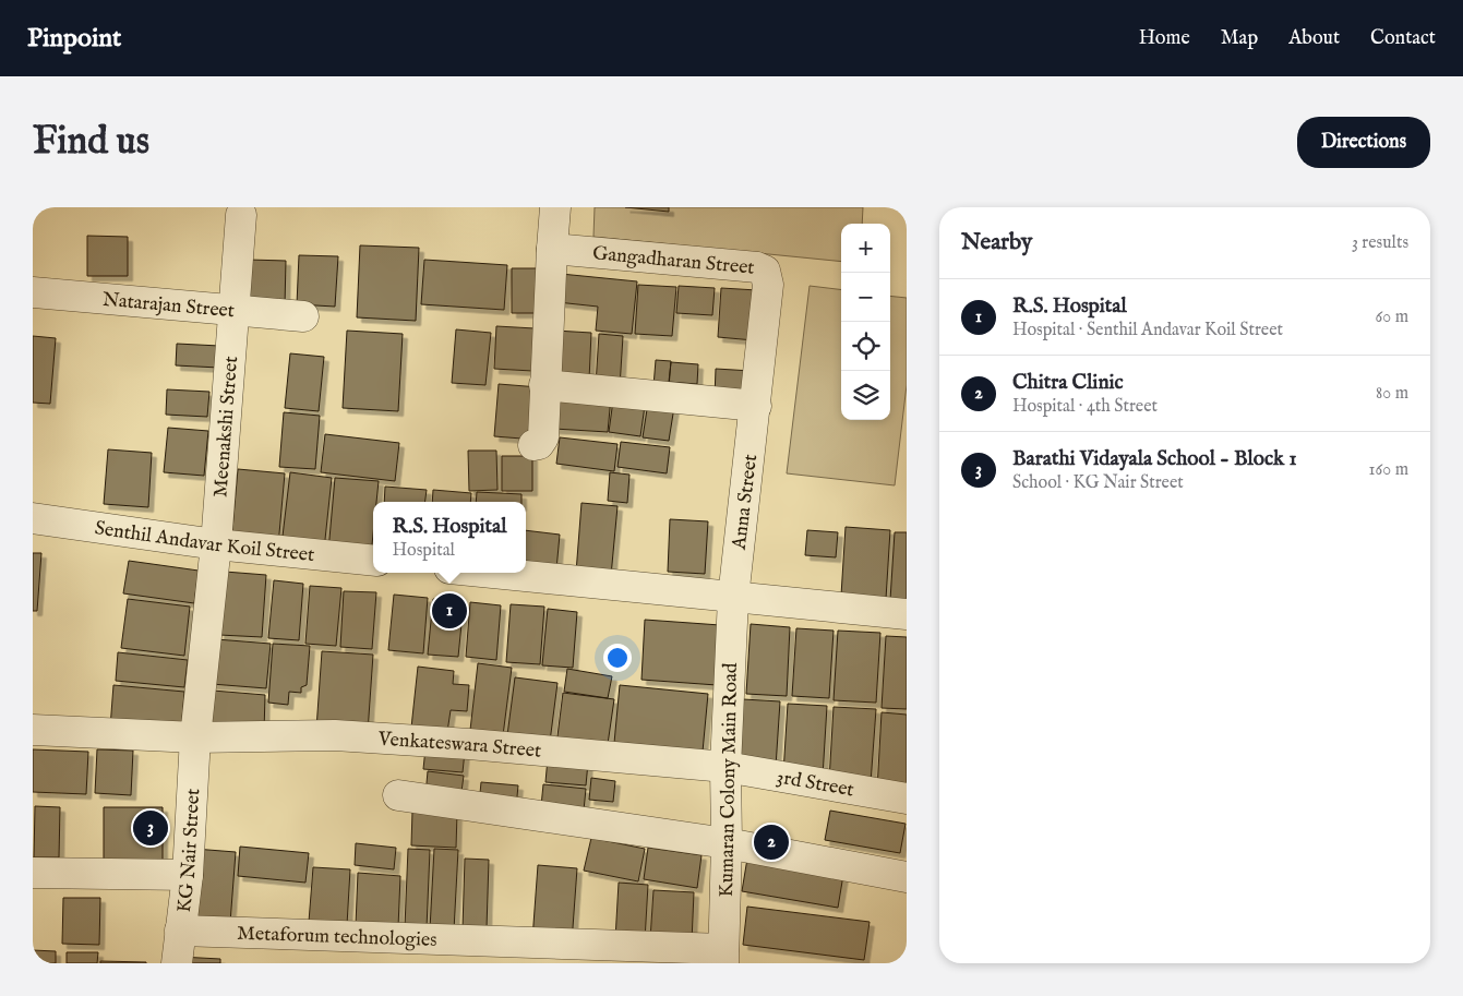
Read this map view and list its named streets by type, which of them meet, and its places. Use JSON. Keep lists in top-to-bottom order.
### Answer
{
  "streets": {
    "street": [
      "Gangadharan Street",
      "Natarajan Street",
      "Meenakshi Street",
      "Anna Street",
      "Senthil Andavar Koil Street",
      "Venkateswara Street",
      "Kumaran Colony Main Road",
      "3rd Street",
      "KG Nair Street",
      "Metaforum technologies"
    ]
  },
  "crossings": [
    ["Gangadharan Street", "Anna Street"],
    ["Natarajan Street", "Meenakshi Street"],
    ["Meenakshi Street", "Senthil Andavar Koil Street"],
    ["Meenakshi Street", "Venkateswara Street"],
    ["Meenakshi Street", "KG Nair Street"],
    ["Anna Street", "Kumaran Colony Main Road"],
    ["Venkateswara Street", "Kumaran Colony Main Road"],
    ["Venkateswara Street", "3rd Street"],
    ["Venkateswara Street", "KG Nair Street"],
    ["Kumaran Colony Main Road", "3rd Street"],
    ["Kumaran Colony Main Road", "Metaforum technologies"],
    ["KG Nair Street", "Metaforum technologies"]
  ],
  "page": {
    "header": "Pinpoint",
    "nav": [
      "Home",
      "Map",
      "About",
      "Contact"
    ],
    "buttons": "Directions",
    "title": "Find us",
    "heading": ["Nearby", "3 results"],
    "map_buttons": ["+", "−"],
    "list": [
      {
        "mark": "1",
        "name": "R.S. Hospital",
        "note": "Hospital · Senthil Andavar Koil Street",
        "value": "60 m"
      },
      {
        "mark": "2",
        "name": "Chitra Clinic",
        "note": "Hospital · 4th Street",
        "value": "80 m"
      },
      {
        "mark": "3",
        "name": "Barathi Vidayala School - Block 1",
        "note": "School · KG Nair Street",
        "value": "160 m"
      }
    ],
    "popup": ["R.S. Hospital", "Hospital"],
    "pins": ["1", "3", "2"]
  }
}
